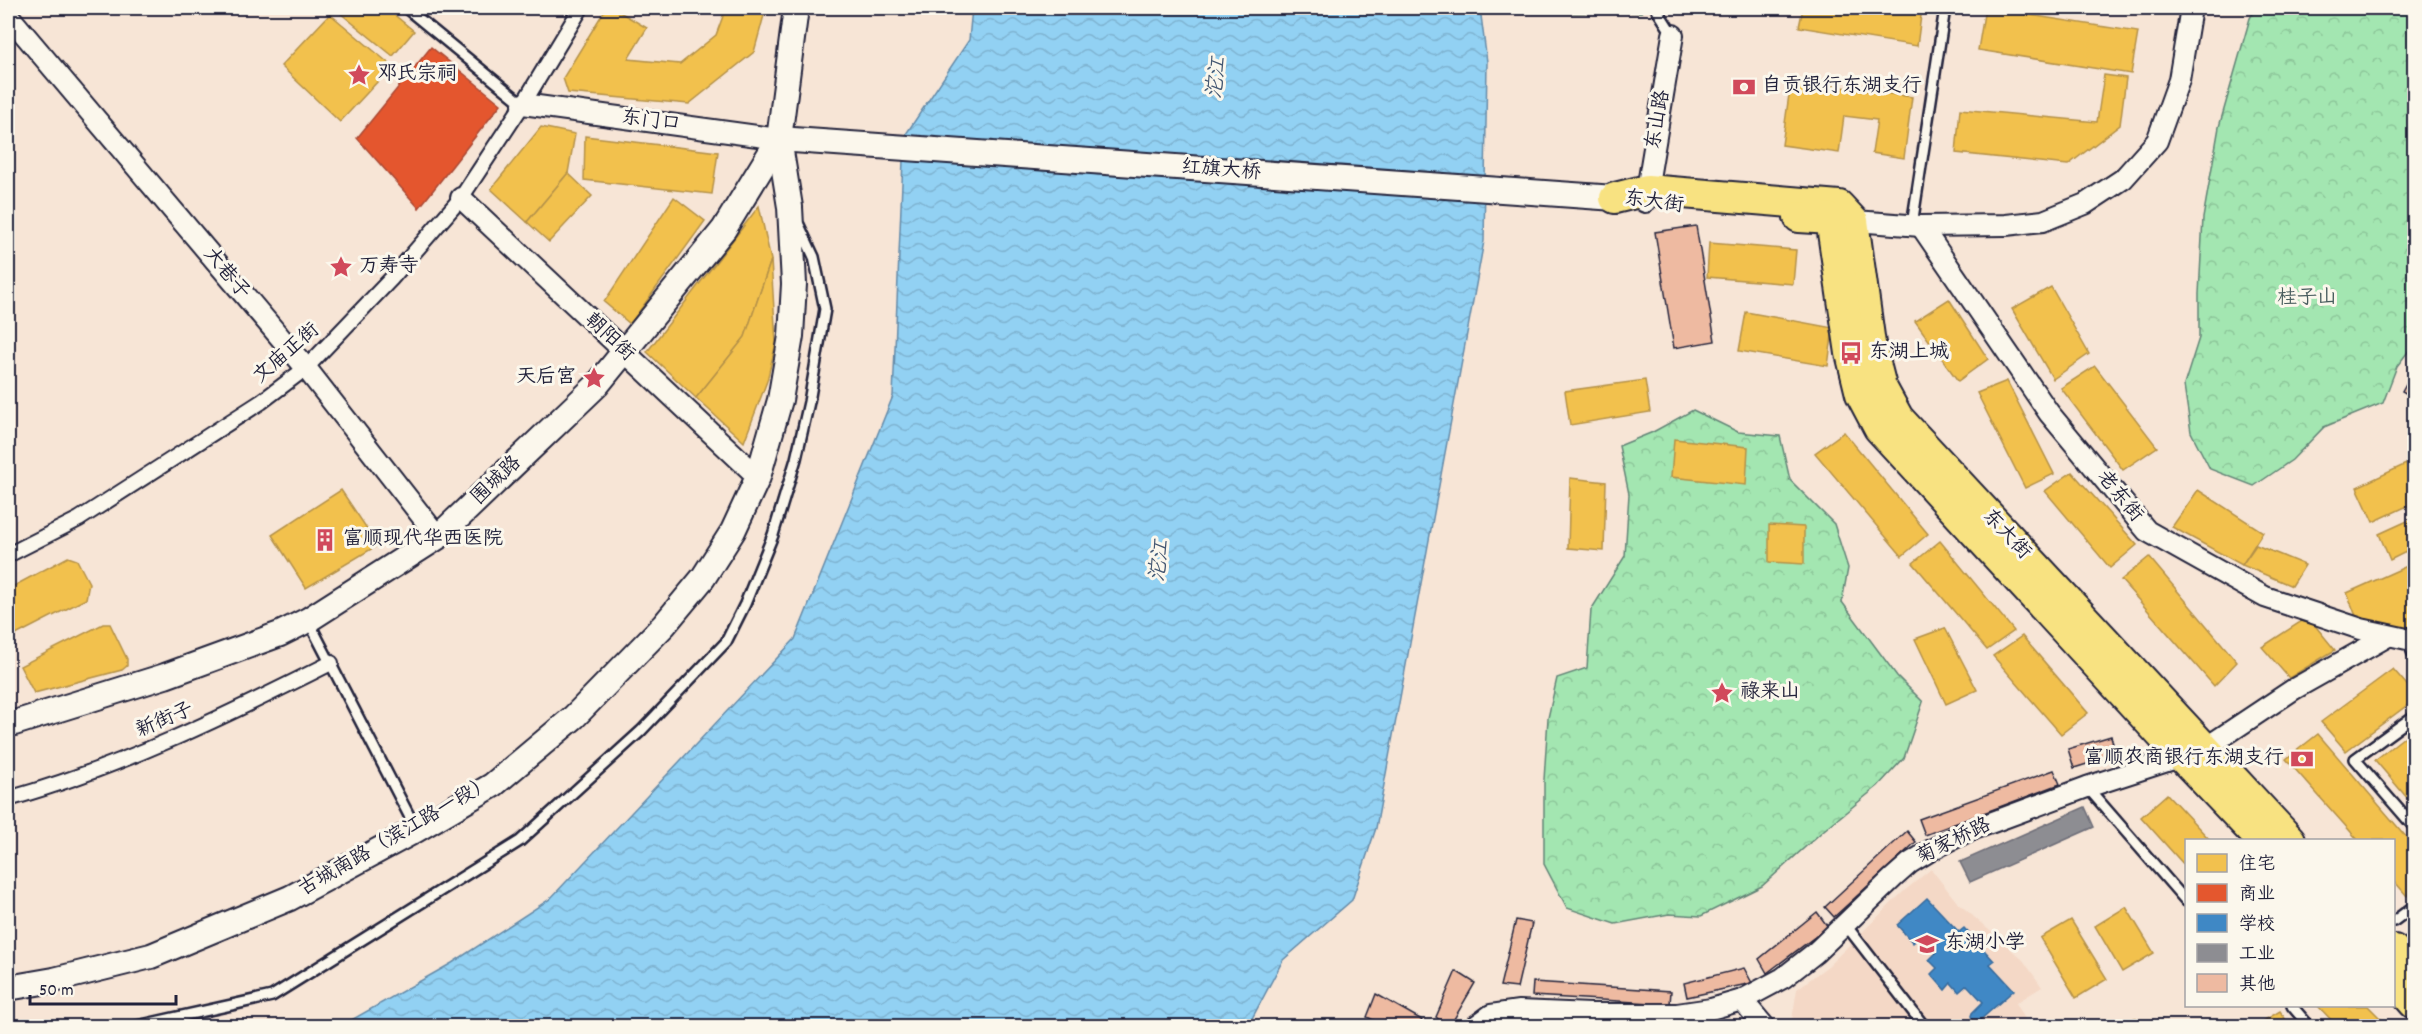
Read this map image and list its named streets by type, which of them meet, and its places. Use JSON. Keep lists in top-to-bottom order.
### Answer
{
  "streets": {
    "main road": ["东大街"],
    "street": [
      "东山路",
      "东门口",
      "红旗大桥",
      "大巷子",
      "朝阳街",
      "文庙正街",
      "围城路",
      "老东街",
      "新街子",
      "古城南路（滨江路一段）",
      "菊家桥路"
    ]
  },
  "crossings": [
    ["东山路", "东大街"],
    ["东门口", "红旗大桥"],
    ["东门口", "文庙正街"],
    ["东门口", "围城路"],
    ["东门口", "古城南路（滨江路一段）"],
    ["红旗大桥", "东大街"],
    ["红旗大桥", "围城路"],
    ["红旗大桥", "古城南路（滨江路一段）"],
    ["东大街", "菊家桥路"],
    ["大巷子", "文庙正街"],
    ["大巷子", "围城路"],
    ["朝阳街", "文庙正街"],
    ["朝阳街", "围城路"],
    ["朝阳街", "古城南路（滨江路一段）"],
    ["围城路", "古城南路（滨江路一段）"],
    ["老东街", "菊家桥路"]
  ],
  "water": ["沱江"],
  "parks": ["桂子山"],
  "places": {
    "place": [
      "邓氏宗祠",
      "万寿寺",
      "天后宫",
      "禄来山"
    ],
    "bank": ["自贡银行东湖支行", "富顺农商银行东湖支行"],
    "bus stop": ["东湖上城"],
    "building": ["富顺现代华西医院"],
    "school or university": ["东湖小学"]
  },
  "legend": [
    "住宅",
    "商业",
    "学校",
    "工业",
    "其他"
  ],
  "scale_bar": "50 m"
}
